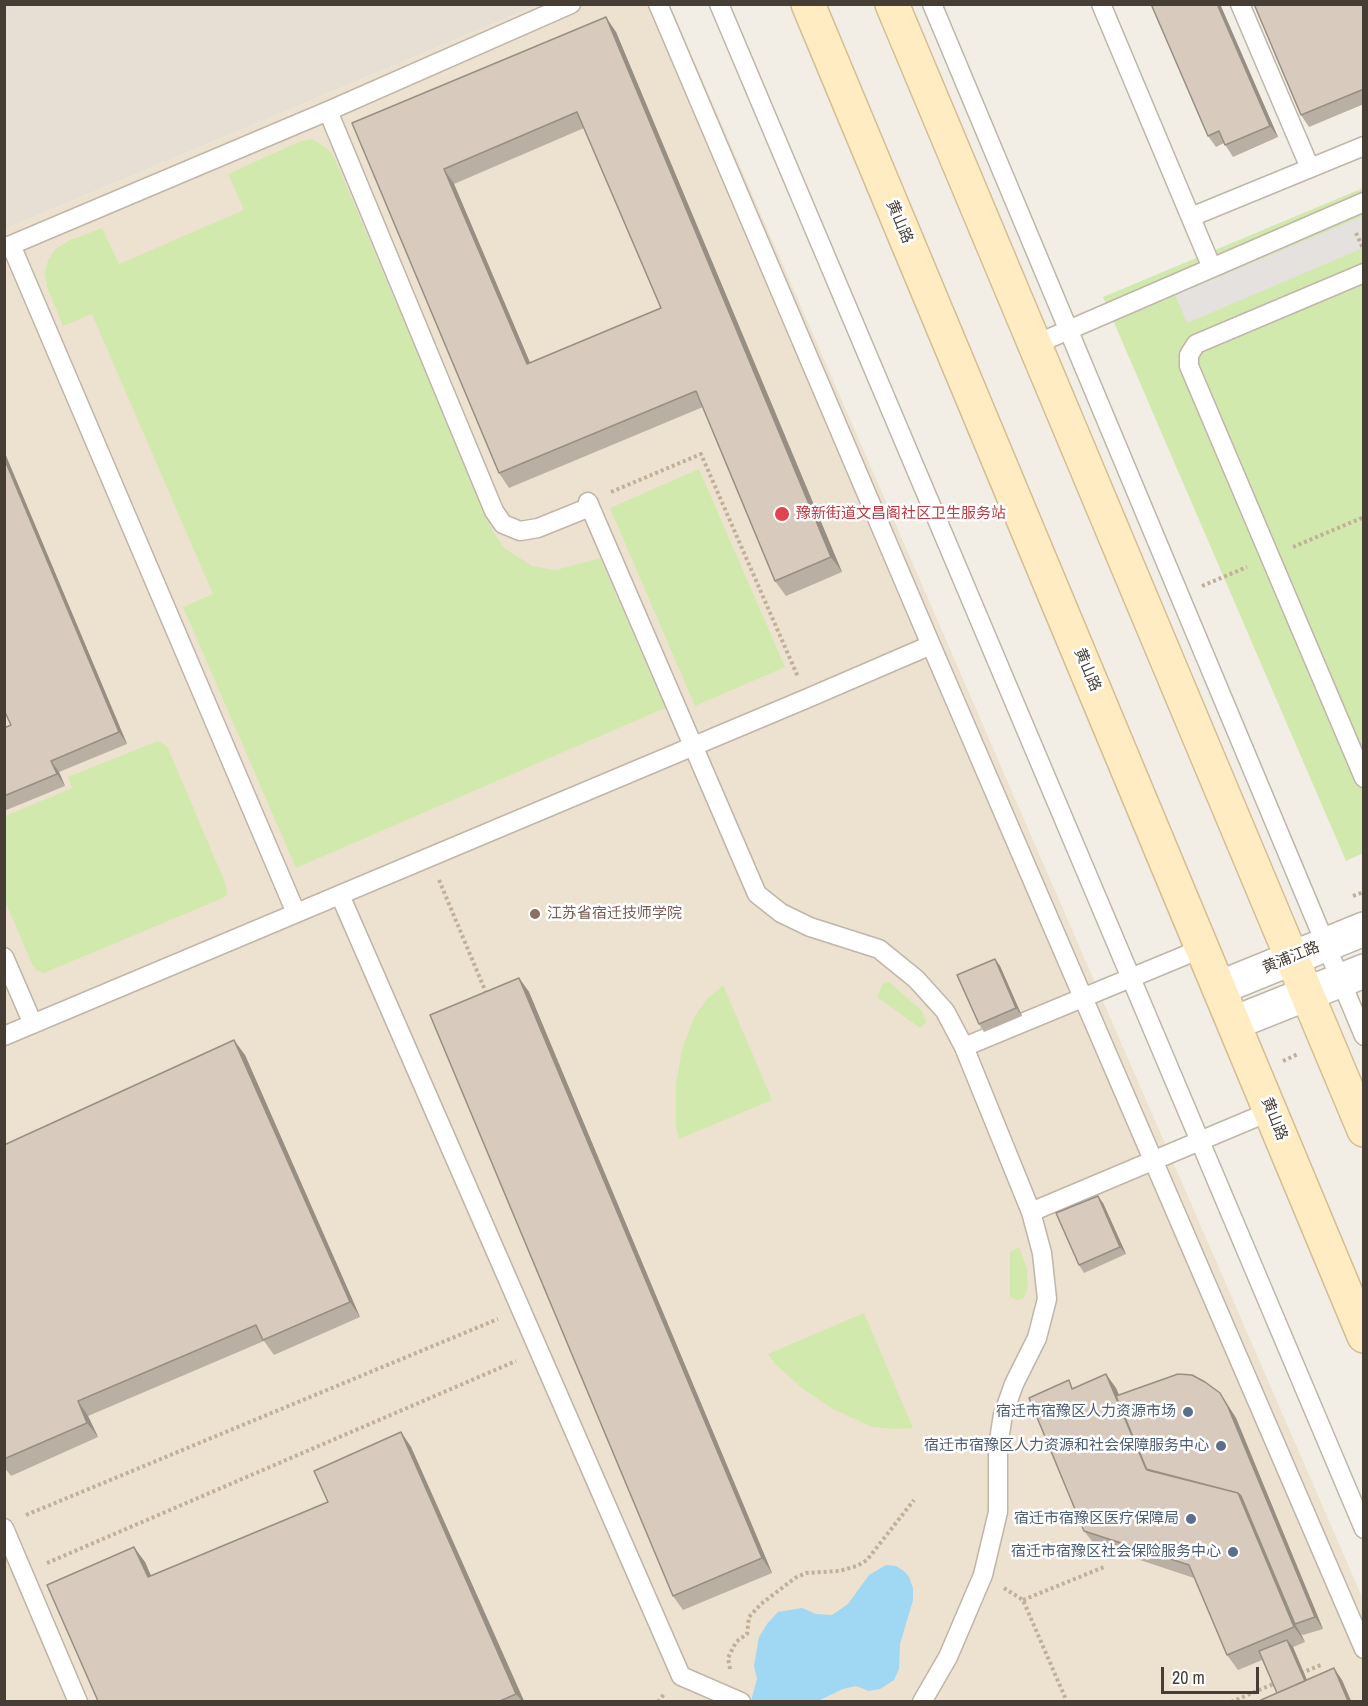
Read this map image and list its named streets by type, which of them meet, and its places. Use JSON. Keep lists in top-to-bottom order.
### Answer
{
  "streets": {
    "main road": ["黄山路"],
    "street": ["黄浦江路"]
  },
  "crossings": [
    ["黄山路", "黄浦江路"]
  ],
  "places": [
    "豫新街道文昌阁社区卫生服务站",
    "江苏省宿迁技师学院",
    "宿迁市宿豫区人力资源市场",
    "宿迁市宿豫区人力资源和社会保障服务中心",
    "宿迁市宿豫区医疗保障局",
    "宿迁市宿豫区社会保险服务中心"
  ],
  "scale_bar": "20 m"
}
